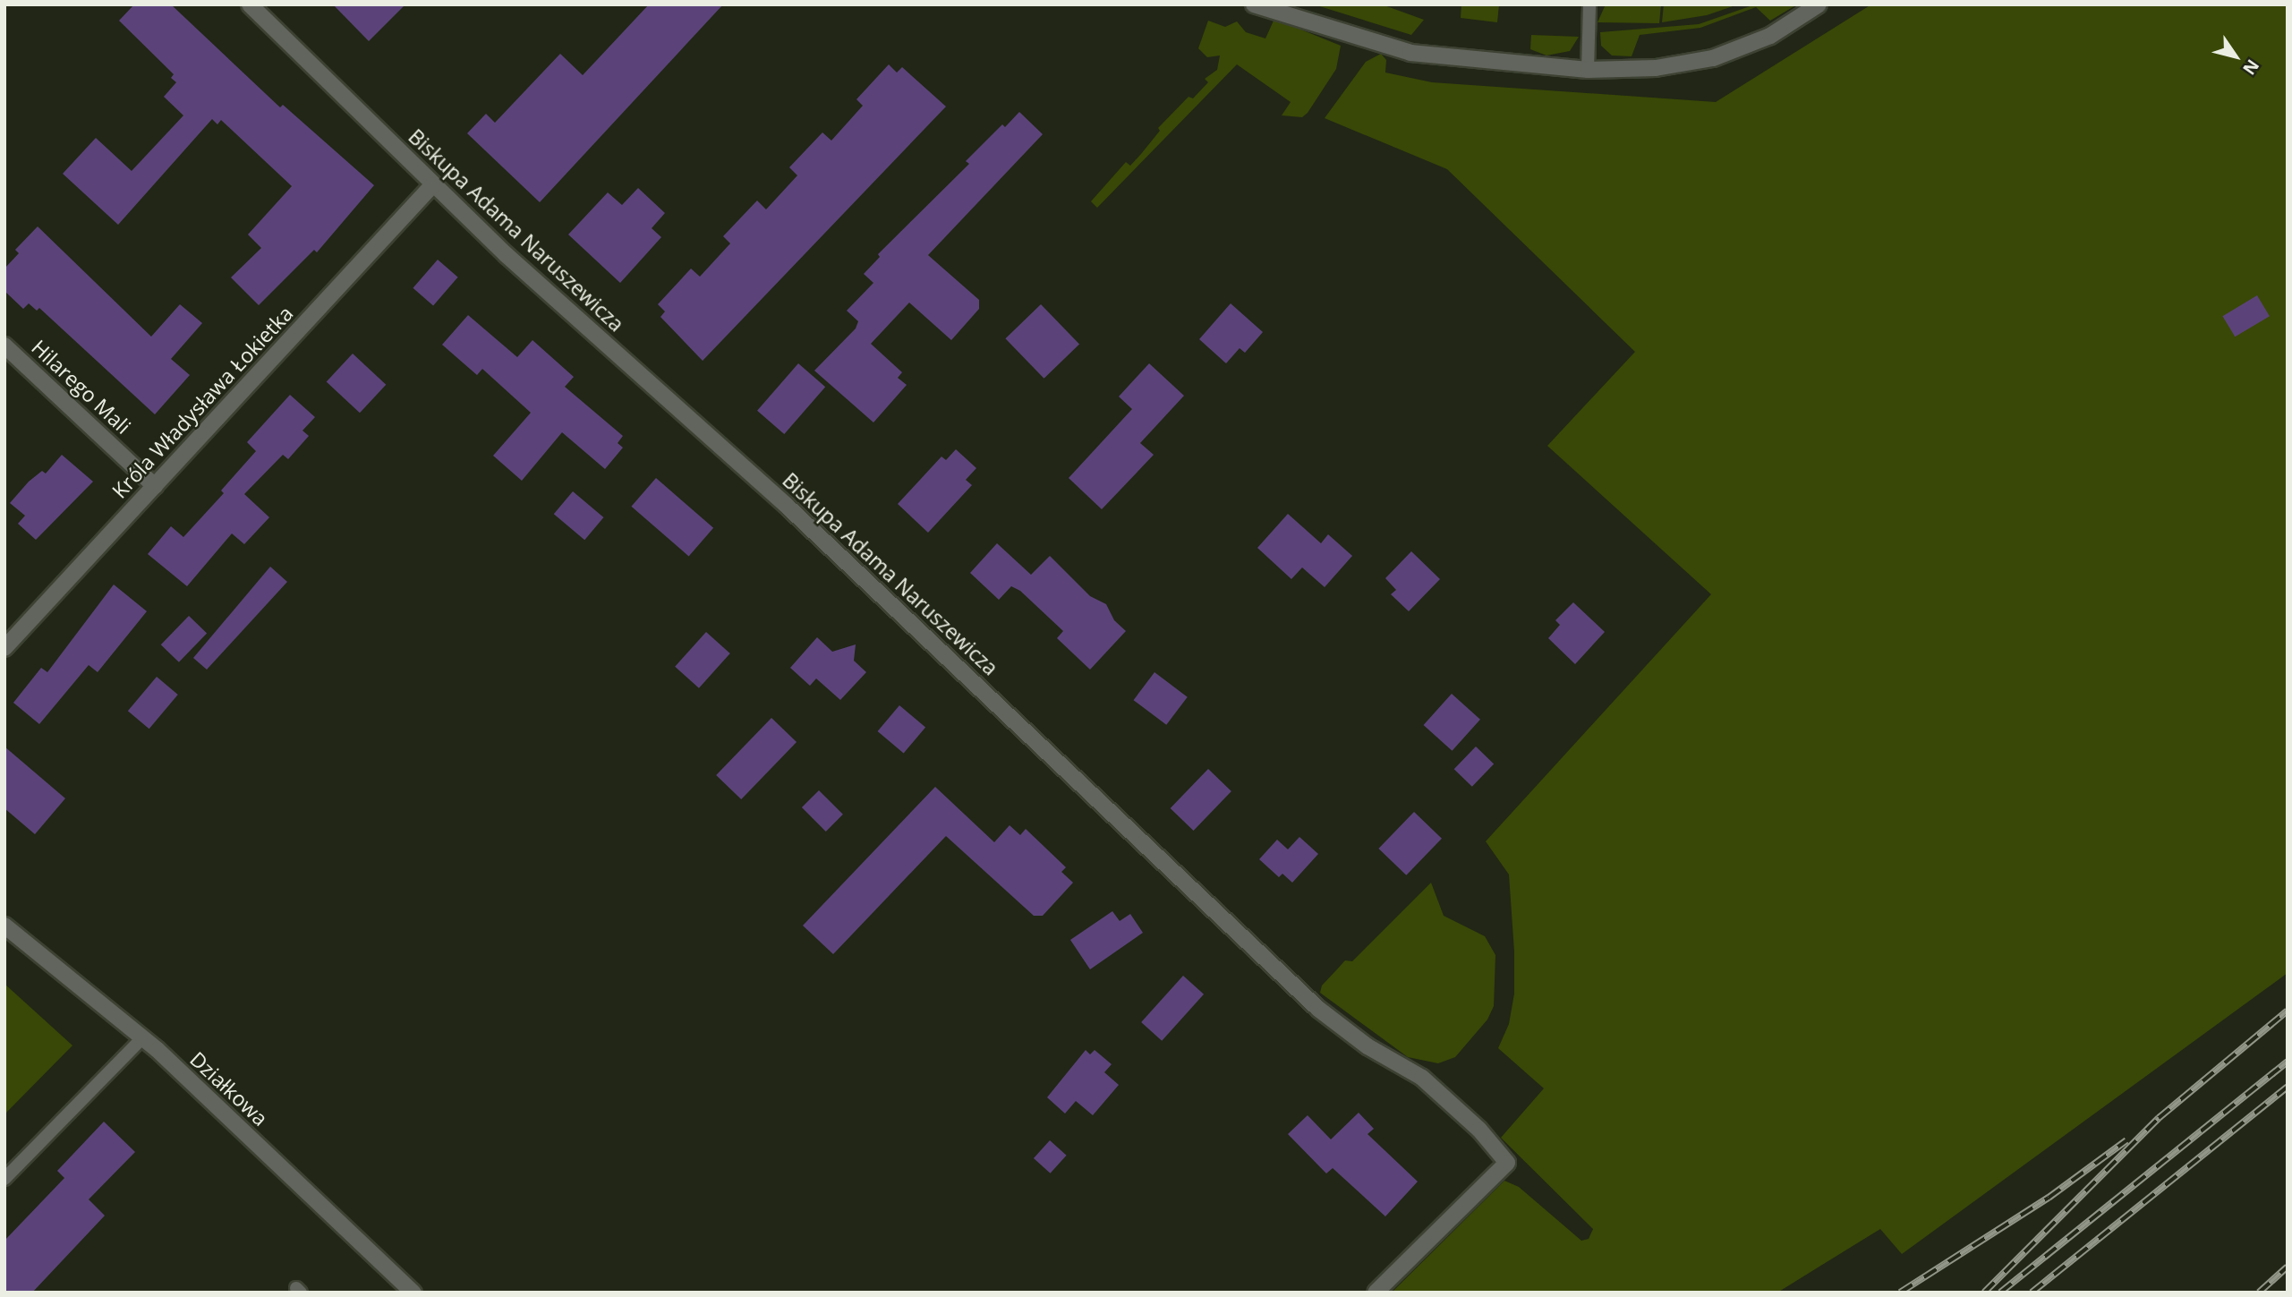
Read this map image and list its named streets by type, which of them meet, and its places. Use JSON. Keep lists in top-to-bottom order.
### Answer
{
  "streets": {
    "street": [
      "Biskupa Adama Naruszewicza",
      "Hilarego Mali",
      "Króla Władysława Łokietka",
      "Działkowa"
    ]
  },
  "crossings": [
    ["Biskupa Adama Naruszewicza", "Króla Władysława Łokietka"],
    ["Hilarego Mali", "Króla Władysława Łokietka"]
  ],
  "north": "bottom right"
}
